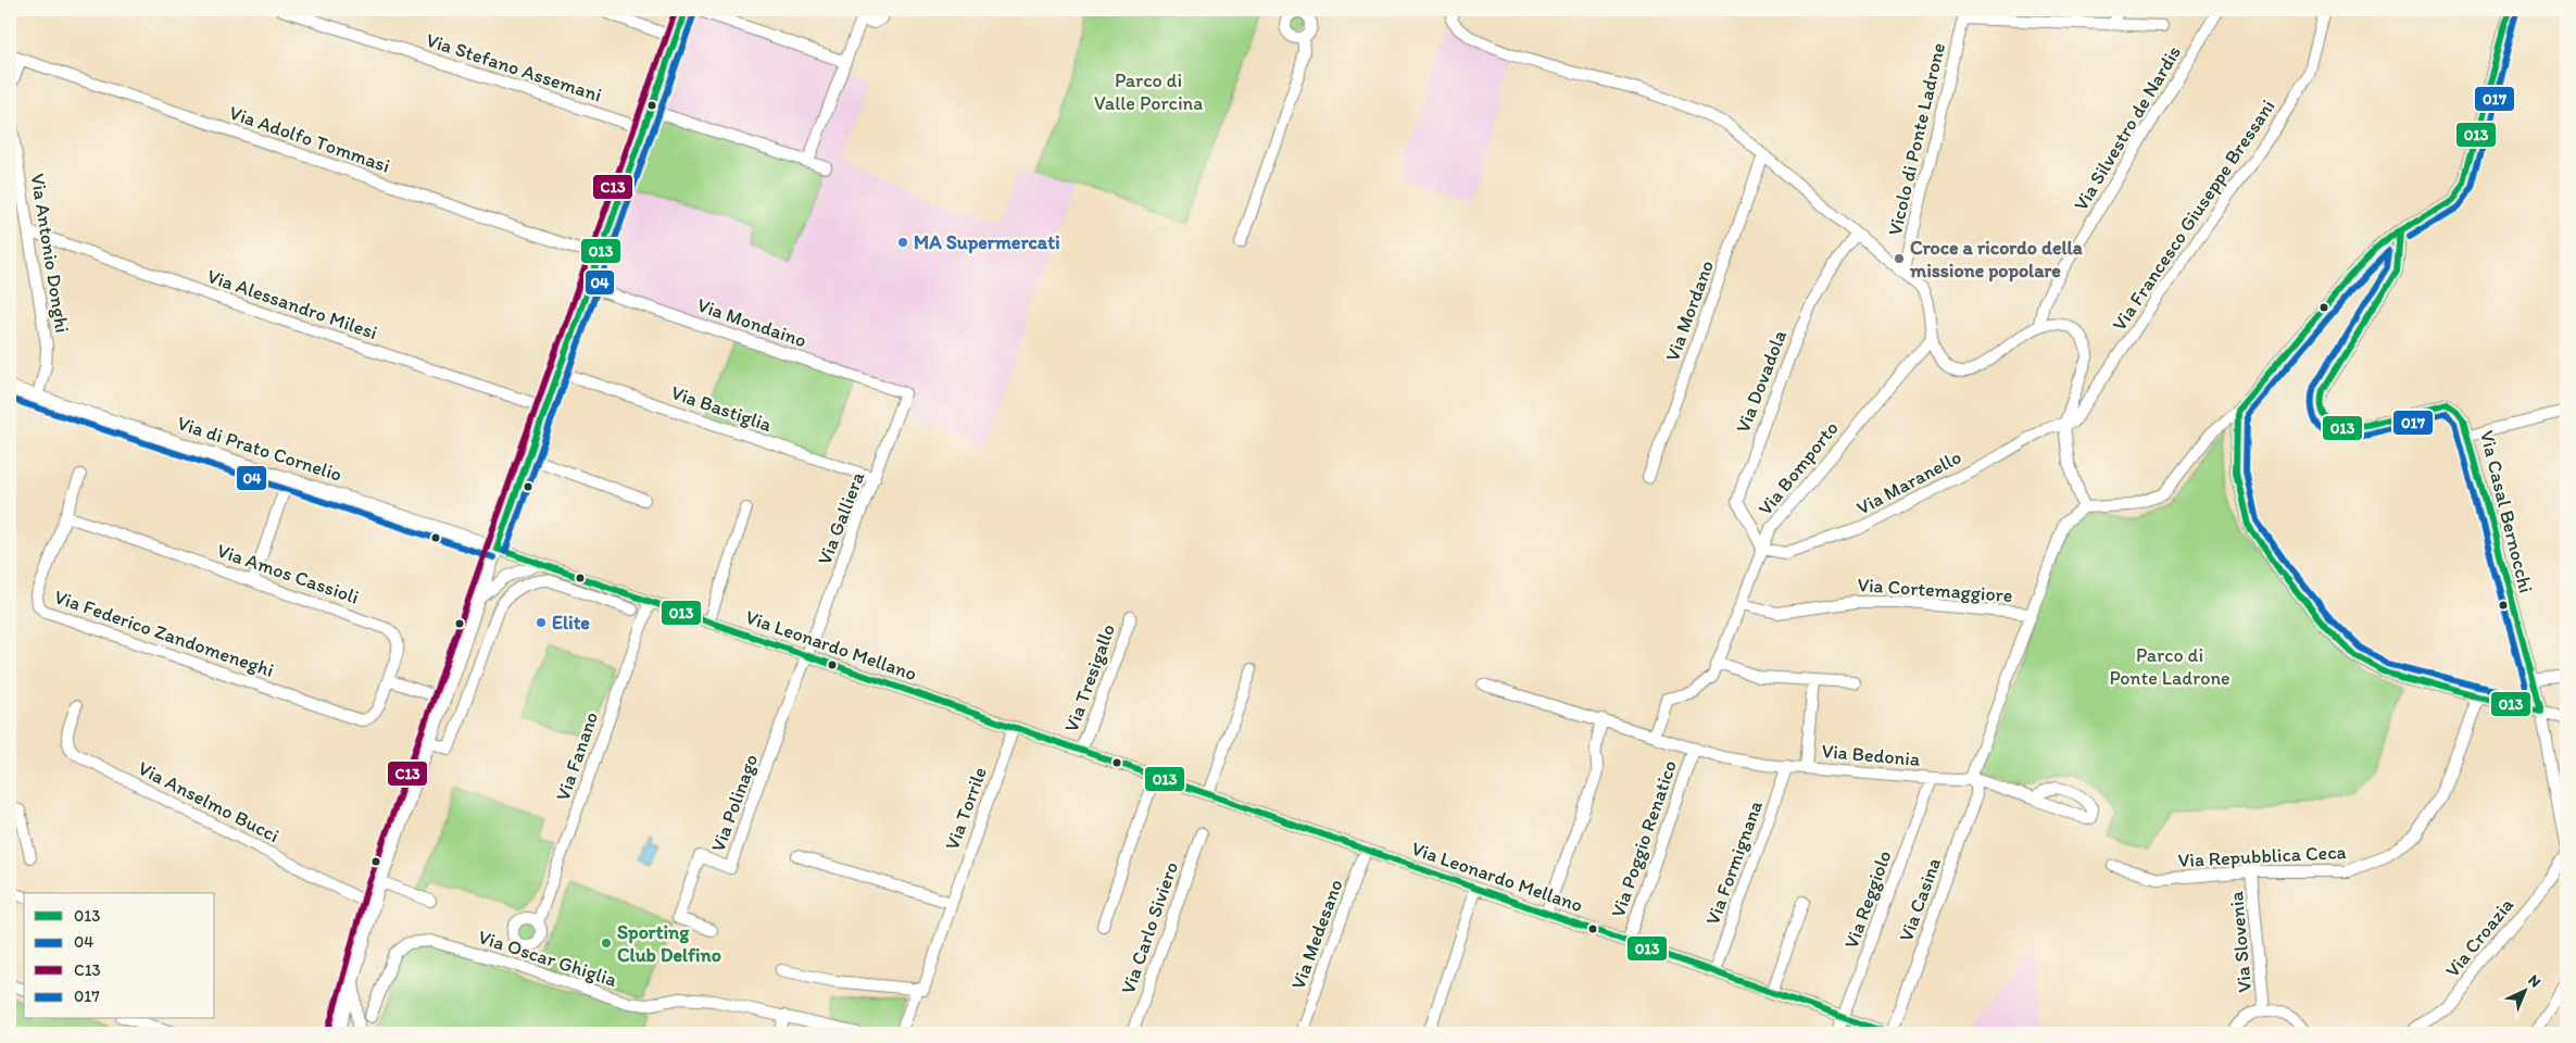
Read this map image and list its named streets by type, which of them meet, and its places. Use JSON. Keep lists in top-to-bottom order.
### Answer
{
  "streets": {
    "street": [
      "Via Stefano Assemani",
      "Via Silvestro de Nardis",
      "Via Adolfo Tommasi",
      "Vicolo di Ponte Ladrone",
      "Via Francesco Giuseppe Bressani",
      "Via Antonio Donghi",
      "Via Alessandro Milesi",
      "Via Mordano",
      "Via Mondaino",
      "Via Dovadola",
      "Via Bastiglia",
      "Via di Prato Cornelio",
      "Via Bomporto",
      "Via Maranello",
      "Via Casal Bernocchi",
      "Via Galliera",
      "Via Amos Cassioli",
      "Via Cortemaggiore",
      "Via Federico Zandomeneghi",
      "Via Leonardo Mellano",
      "Via Tresigallo",
      "Via Bedonia",
      "Via Fanano",
      "Via Anselmo Bucci",
      "Via Polinago",
      "Via Torrile",
      "Via Poggio Renatico",
      "Via Repubblica Ceca",
      "Via Formignana",
      "Via Reggiolo",
      "Via Casina",
      "Via Carlo Siviero",
      "Via Medesano",
      "Via Croazia",
      "Via Slovenia",
      "Via Oscar Ghiglia"
    ]
  },
  "crossings": [
    ["Via Francesco Giuseppe Bressani", "Via Maranello"],
    ["Via Antonio Donghi", "Via Alessandro Milesi"],
    ["Via Antonio Donghi", "Via di Prato Cornelio"],
    ["Via Mondaino", "Via Galliera"],
    ["Via Dovadola", "Via Bomporto"],
    ["Via Dovadola", "Via Maranello"],
    ["Via Bastiglia", "Via Galliera"],
    ["Via di Prato Cornelio", "Via Leonardo Mellano"],
    ["Via Bomporto", "Via Maranello"],
    ["Via Bomporto", "Via Cortemaggiore"],
    ["Via Bomporto", "Via Bedonia"],
    ["Via Casal Bernocchi", "Via Croazia"],
    ["Via Galliera", "Via Leonardo Mellano"],
    ["Via Galliera", "Via Polinago"],
    ["Via Amos Cassioli", "Via Federico Zandomeneghi"],
    ["Via Leonardo Mellano", "Via Tresigallo"],
    ["Via Leonardo Mellano", "Via Fanano"],
    ["Via Leonardo Mellano", "Via Polinago"],
    ["Via Leonardo Mellano", "Via Torrile"],
    ["Via Leonardo Mellano", "Via Poggio Renatico"],
    ["Via Leonardo Mellano", "Via Formignana"],
    ["Via Leonardo Mellano", "Via Reggiolo"],
    ["Via Leonardo Mellano", "Via Casina"],
    ["Via Leonardo Mellano", "Via Medesano"],
    ["Via Bedonia", "Via Poggio Renatico"],
    ["Via Bedonia", "Via Formignana"],
    ["Via Bedonia", "Via Reggiolo"],
    ["Via Bedonia", "Via Casina"],
    ["Via Repubblica Ceca", "Via Slovenia"]
  ],
  "parks": ["Parco di Valle Porcina", "Parco di Ponte Ladrone"],
  "places": [
    "MA Supermercati",
    "Croce a ricordo della missione popolare",
    "Elite",
    "Sporting Club Delfino"
  ],
  "lines": [
    "transit line 013",
    "transit line C13",
    "transit line 017",
    "transit line 04"
  ],
  "legend": [
    "013",
    "04",
    "C13",
    "017"
  ],
  "north": "top right"
}
